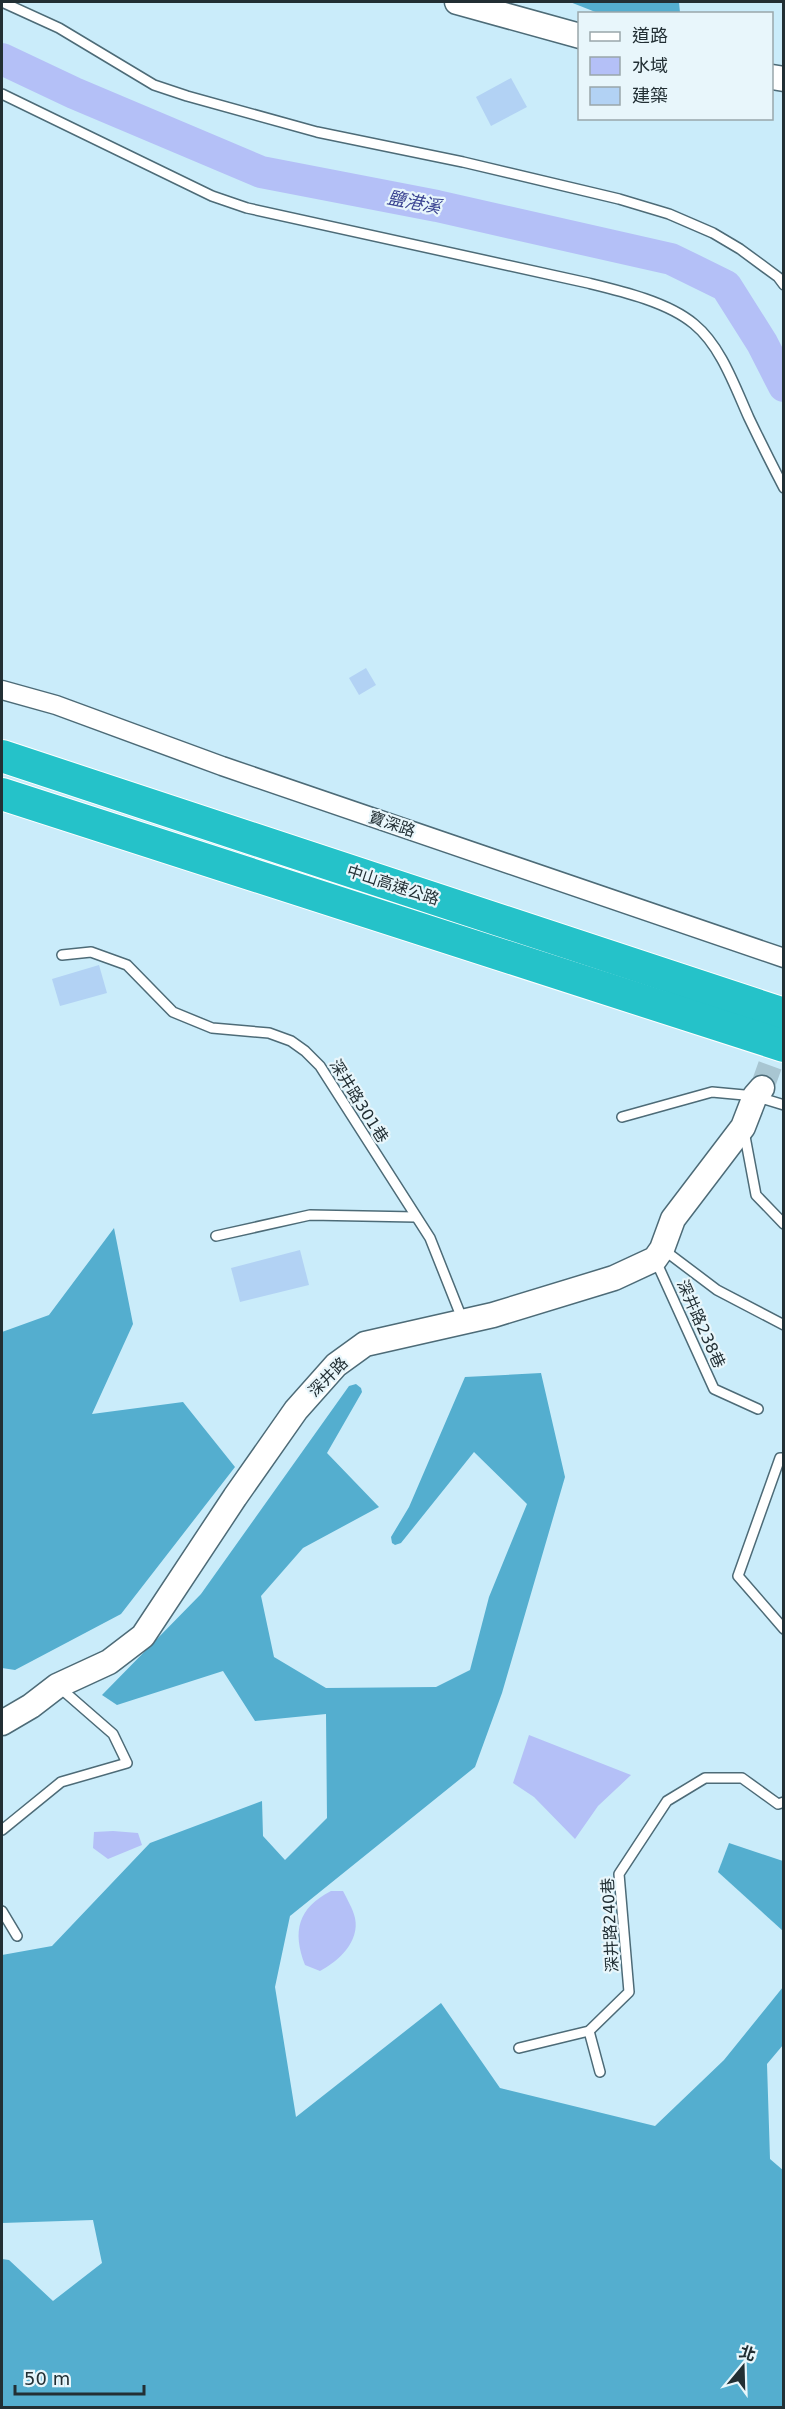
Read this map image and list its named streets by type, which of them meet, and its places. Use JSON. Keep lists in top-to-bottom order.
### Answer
{
  "streets": {
    "highway": ["中山高速公路"],
    "street": ["寶深路", "深井路"],
    "lane": ["深井路301巷", "深井路238巷", "深井路240巷"]
  },
  "crossings": [
    ["深井路301巷", "深井路"],
    ["深井路238巷", "深井路"]
  ],
  "water": ["鹽港溪"],
  "legend": ["道路", "水域", "建築"],
  "scale_bar": "50 m",
  "north": "top"
}
